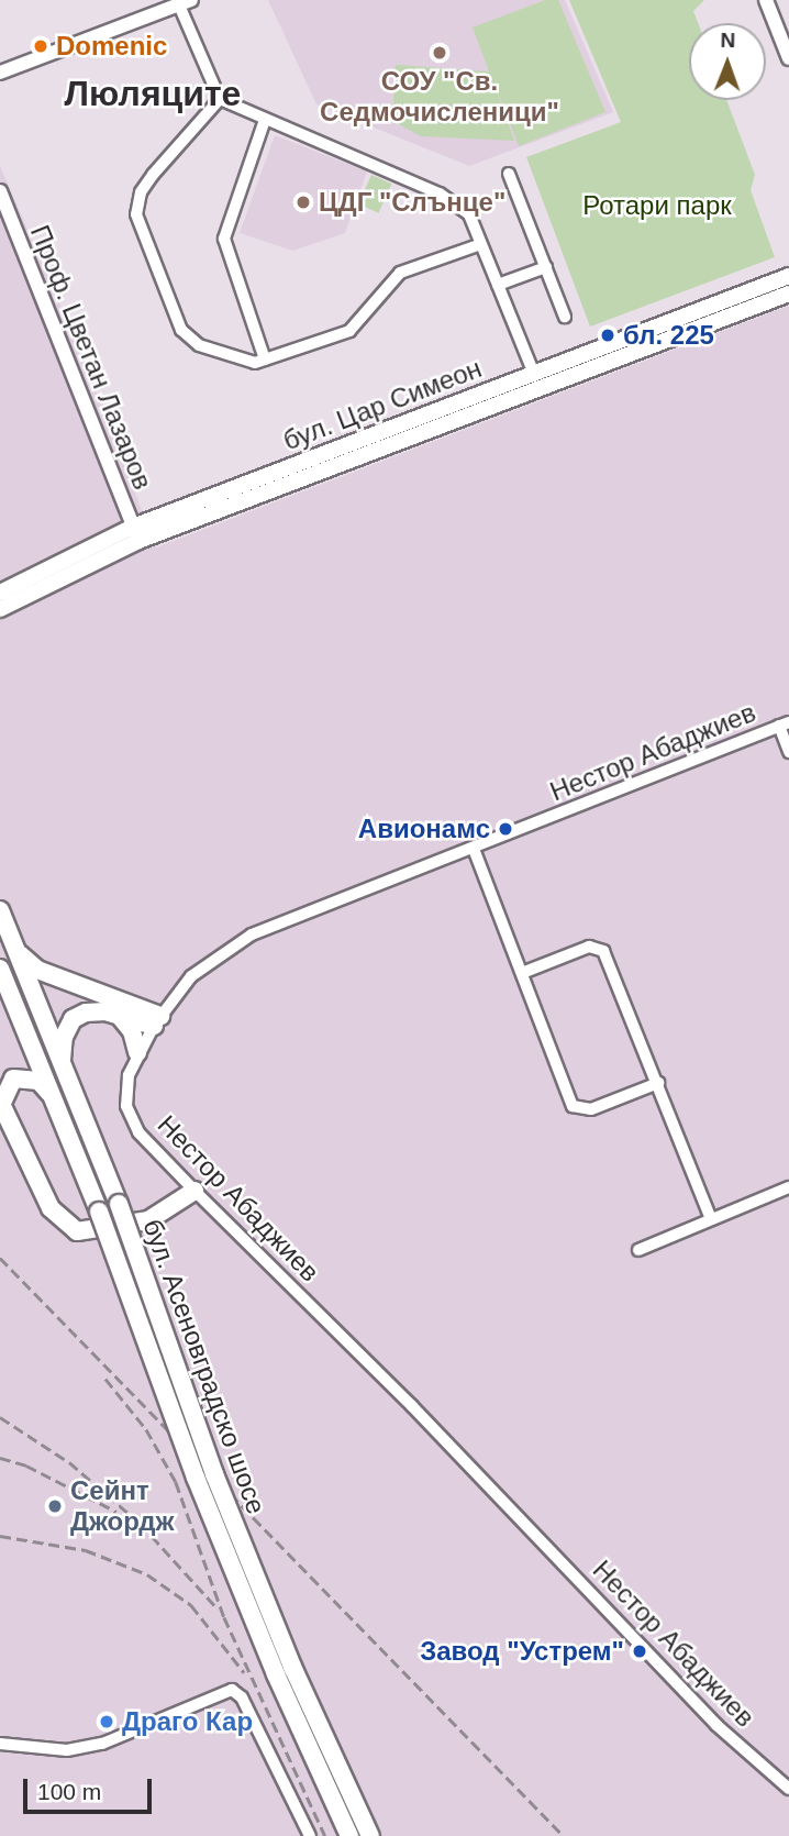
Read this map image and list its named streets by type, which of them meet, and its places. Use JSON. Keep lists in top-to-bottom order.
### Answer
{
  "streets": {
    "main road": ["бул. Цар Симеон", "бул. Асеновградско шосе"],
    "street": ["Проф. Цветан Лазаров", "Нестор Абаджиев"]
  },
  "crossings": [
    ["Проф. Цветан Лазаров", "бул. Цар Симеон"]
  ],
  "districts": ["Люляците"],
  "parks": ["Ротари парк"],
  "places": [
    "Domenic",
    "СОУ \"Св. Седмочисленици\"",
    "ЦДГ \"Слънце\"",
    "бл. 225",
    "Авионамс",
    "Сейнт Джордж",
    "Завод \"Устрем\"",
    "Драго Кар"
  ],
  "scale_bar": "100 m",
  "north": "top"
}
